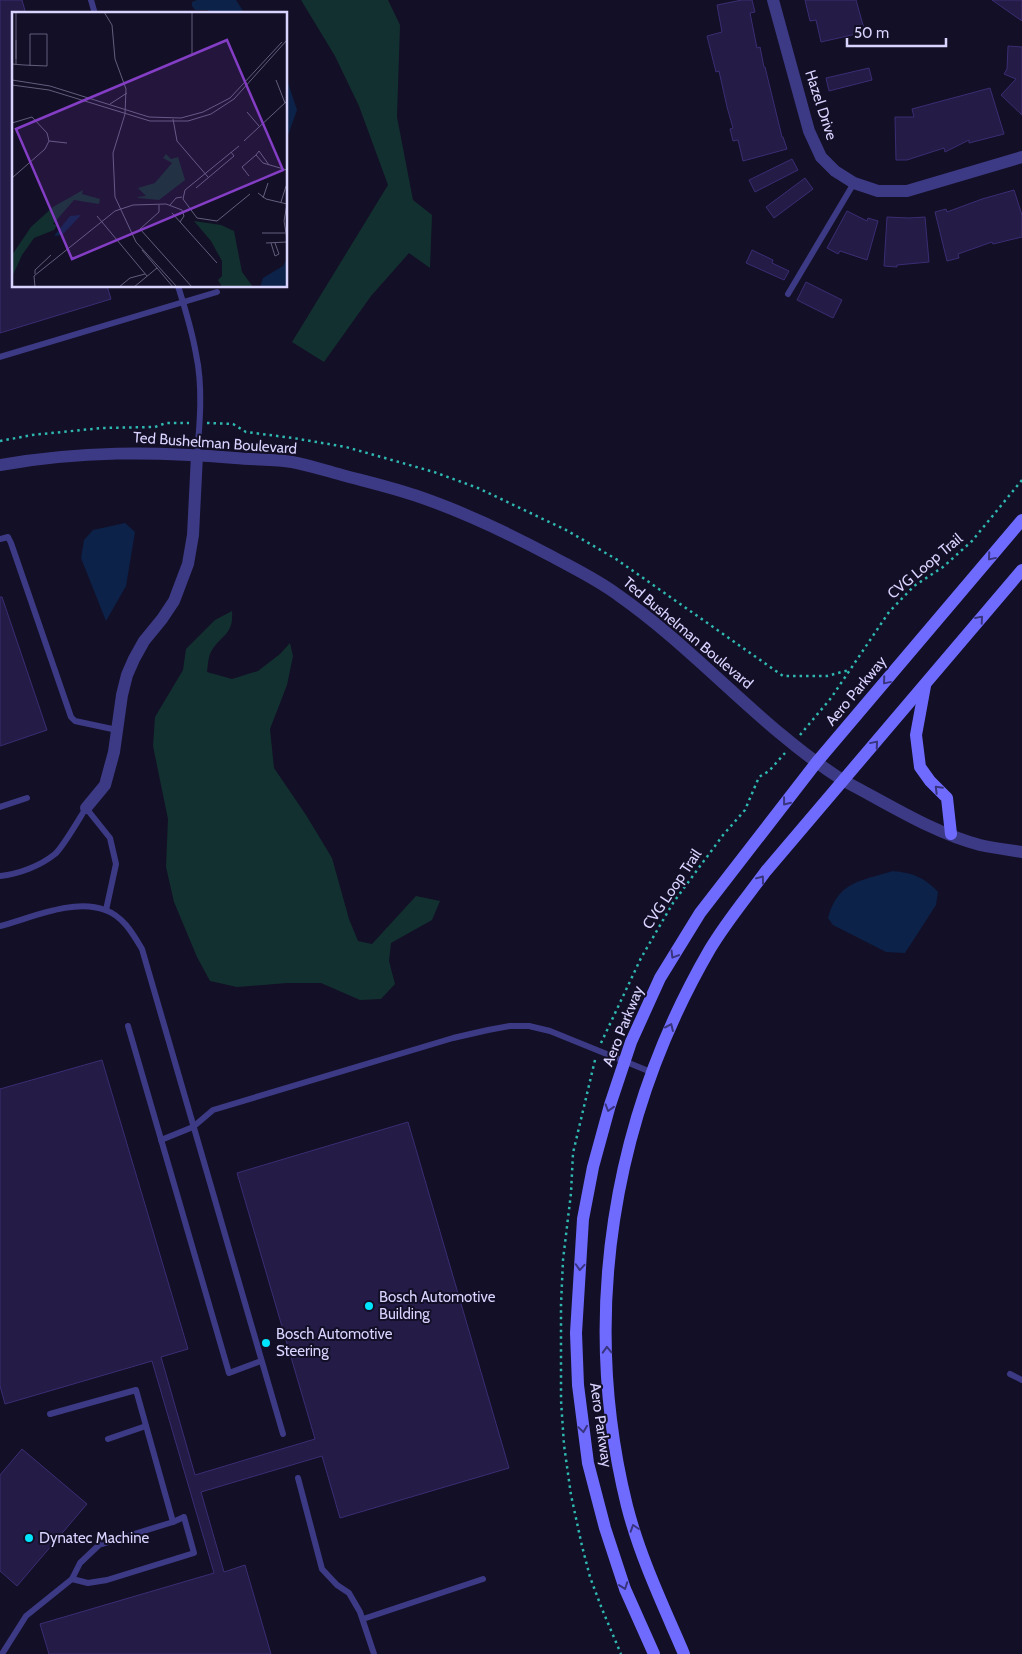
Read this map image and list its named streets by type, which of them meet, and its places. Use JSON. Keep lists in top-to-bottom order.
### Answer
{
  "streets": {
    "main road": ["Aero Parkway"],
    "street": ["Hazel Drive", "Ted Bushelman Boulevard"],
    "path": ["CVG Loop Trail"]
  },
  "crossings": [
    ["Ted Bushelman Boulevard", "Aero Parkway"]
  ],
  "places": ["Bosch Automotive Building", "Bosch Automotive Steering", "Dynatec Machine"],
  "scale_bar": "50 m"
}
